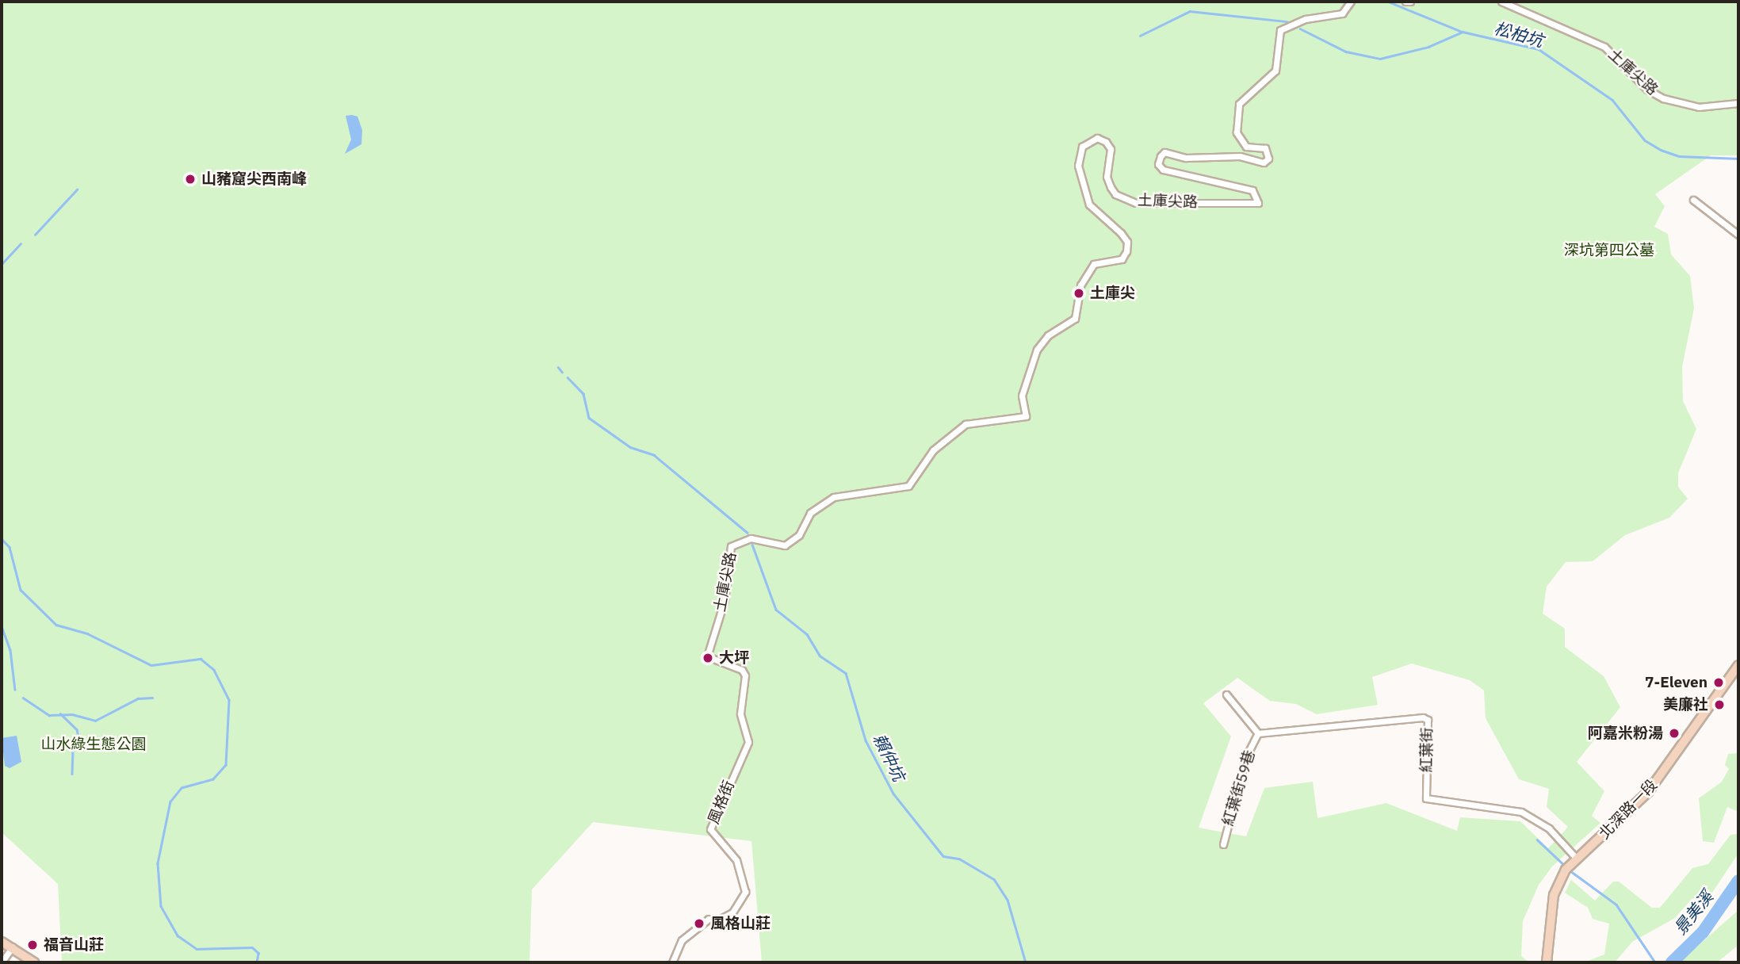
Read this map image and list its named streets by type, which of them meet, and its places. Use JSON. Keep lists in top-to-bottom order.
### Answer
{
  "streets": {
    "main road": ["北深路一段"],
    "street": [
      "土庫尖路",
      "紅葉街",
      "紅葉街59巷",
      "風格街"
    ]
  },
  "crossings": [
    ["土庫尖路", "風格街"],
    ["紅葉街", "紅葉街59巷"],
    ["紅葉街", "北深路一段"]
  ],
  "water": ["松柏坑", "賴仲坑", "景美溪"],
  "parks": ["深坑第四公墓", "山水綠生態公園"],
  "places": [
    "山豬窟尖西南峰",
    "土庫尖",
    "大坪",
    "7-Eleven",
    "美廉社",
    "阿嘉米粉湯",
    "風格山莊",
    "福音山莊"
  ]
}
